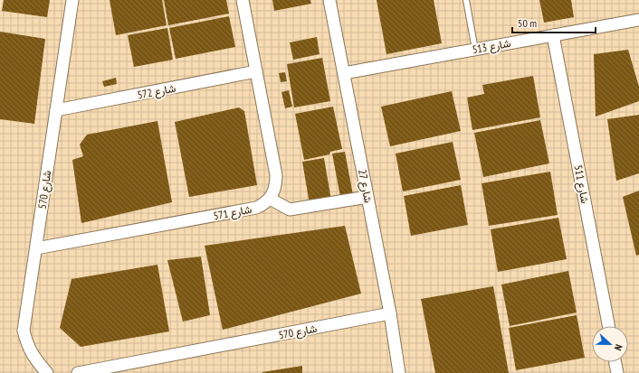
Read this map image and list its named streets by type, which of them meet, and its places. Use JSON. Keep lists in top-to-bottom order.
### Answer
{
  "streets": {
    "street": [
      "شارع 513",
      "شارع 572",
      "شارع 511",
      "شارع 27",
      "شارع 570",
      "شارع 571"
    ]
  },
  "crossings": [
    ["شارع 513", "شارع 511"],
    ["شارع 513", "شارع 27"],
    ["شارع 572", "شارع 570"],
    ["شارع 27", "شارع 570"],
    ["شارع 570", "شارع 571"]
  ],
  "scale_bar": "50 m",
  "north": "right"
}
